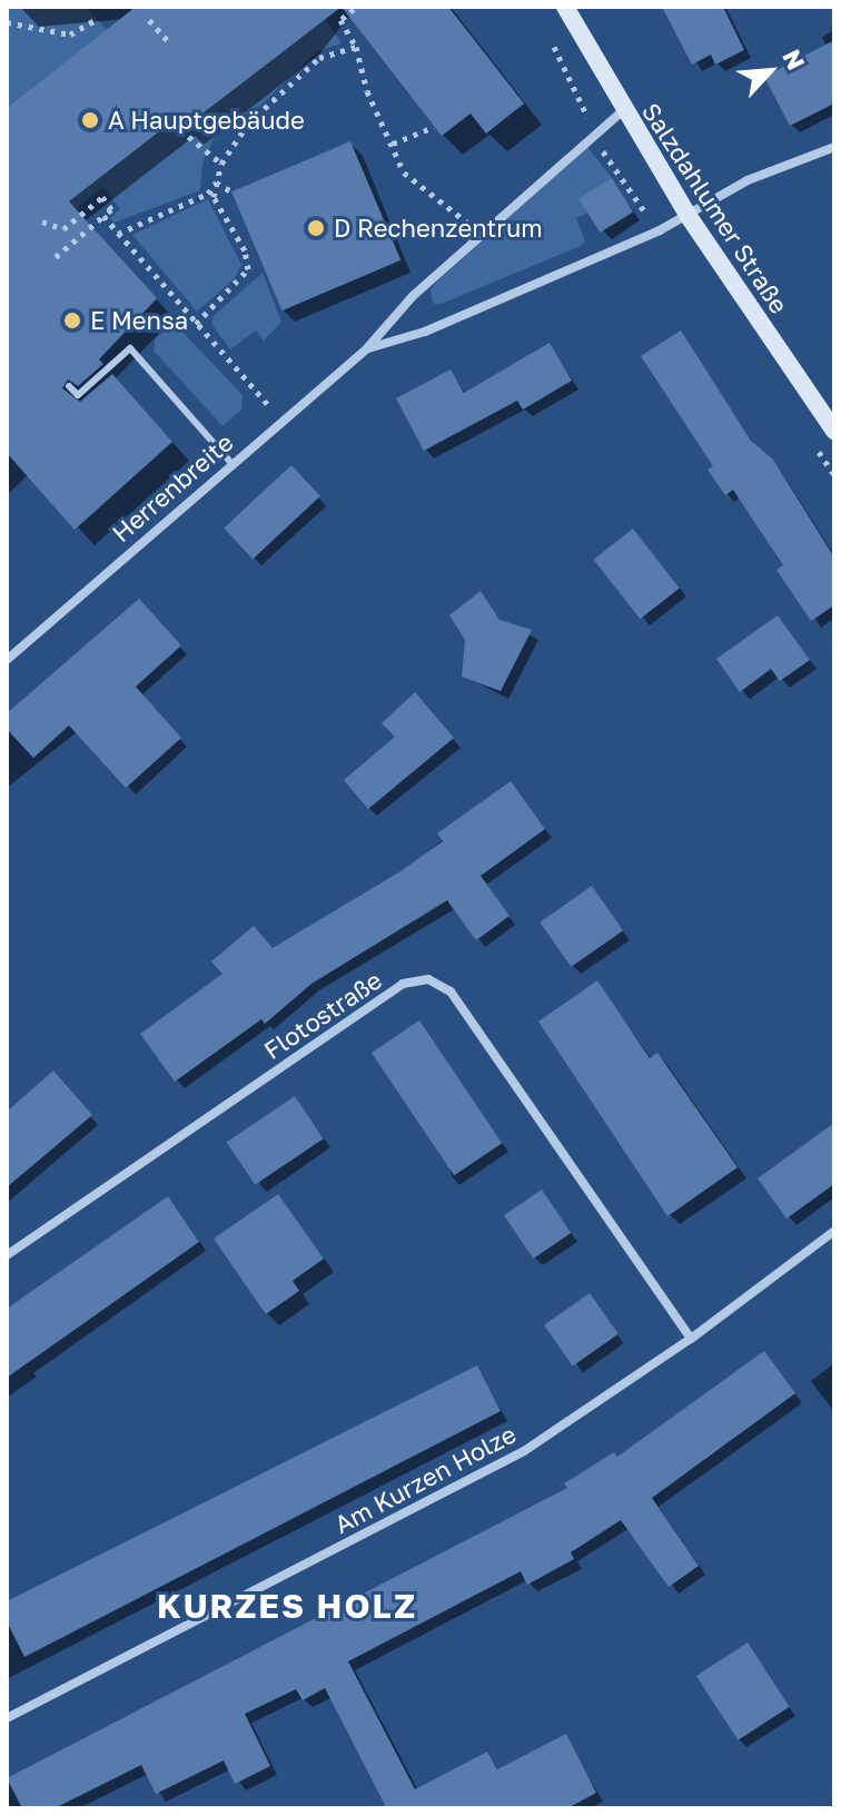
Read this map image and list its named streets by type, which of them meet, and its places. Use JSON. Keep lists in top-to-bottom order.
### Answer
{
  "streets": {
    "main road": ["Salzdahlumer Straße"],
    "street": ["Herrenbreite", "Flotostraße", "Am Kurzen Holze"]
  },
  "crossings": [
    ["Salzdahlumer Straße", "Herrenbreite"],
    ["Flotostraße", "Am Kurzen Holze"]
  ],
  "districts": ["KURZES HOLZ"],
  "places": ["A Hauptgebäude", "D Rechenzentrum", "E Mensa"],
  "north": "top right"
}
